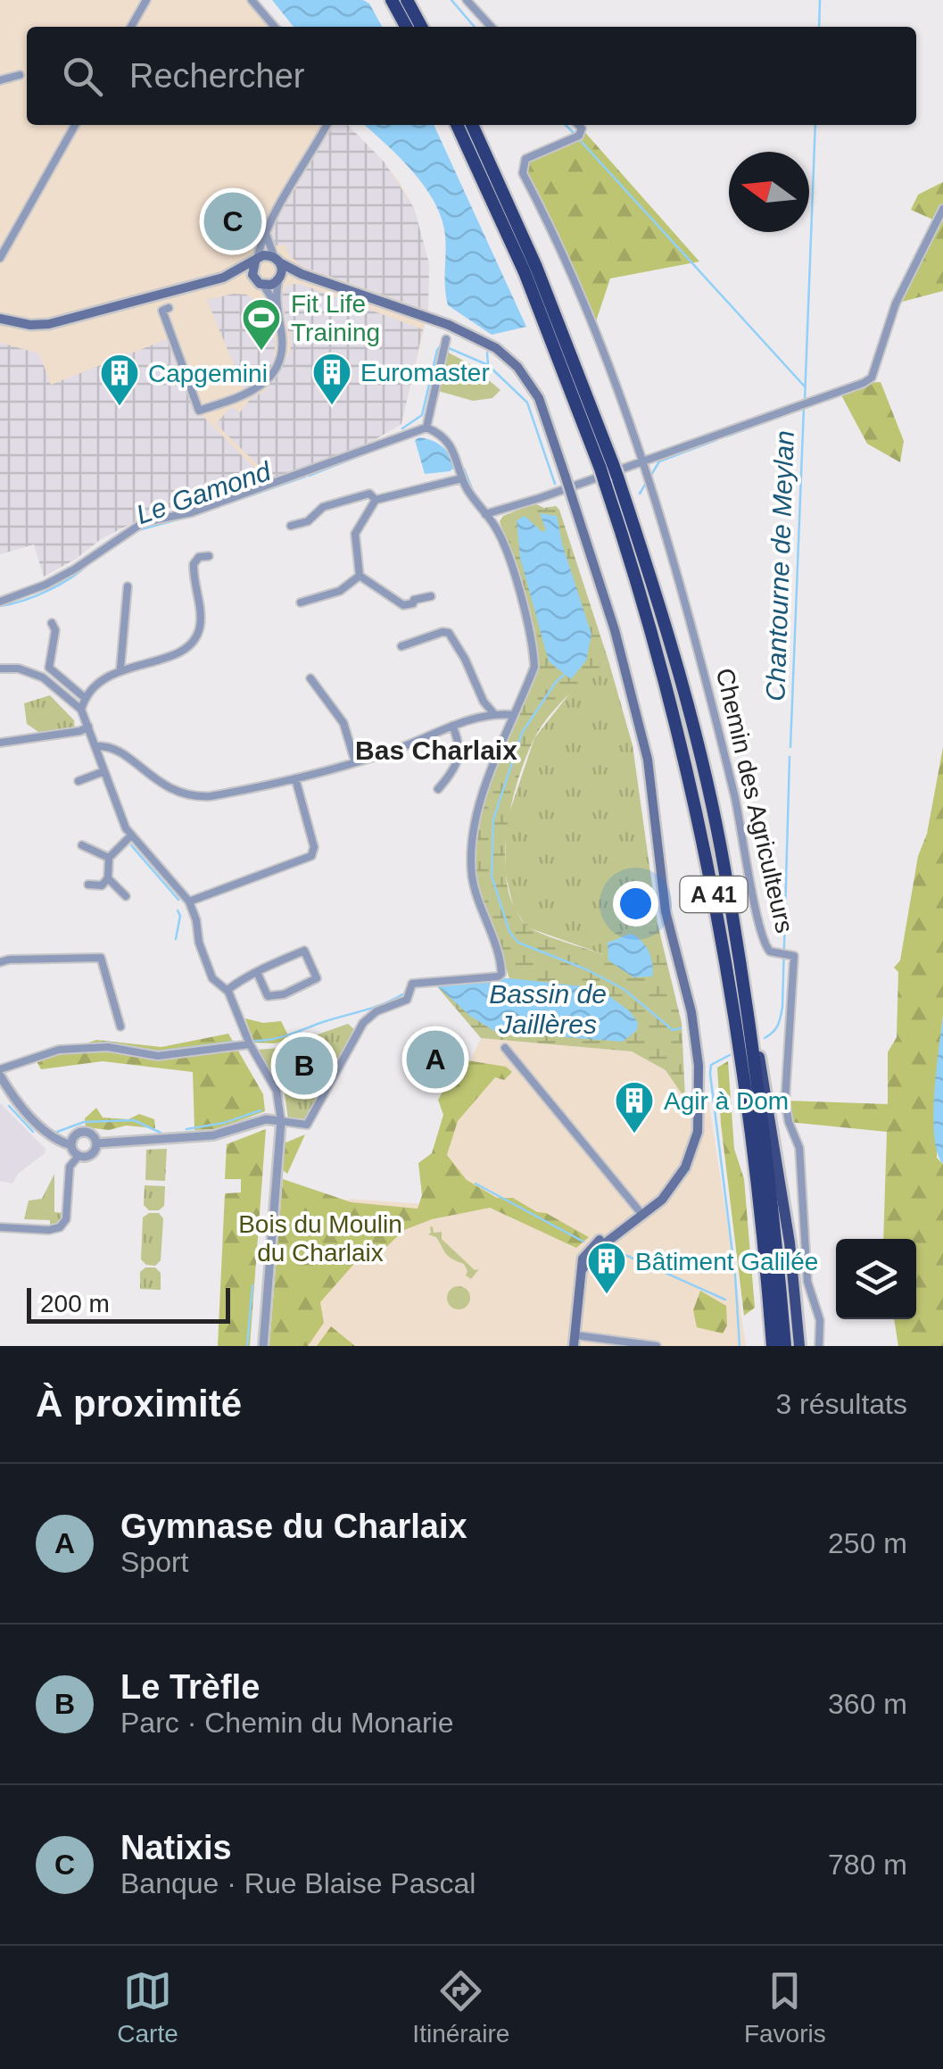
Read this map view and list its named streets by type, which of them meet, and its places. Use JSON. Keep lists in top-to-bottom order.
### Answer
{
  "streets": {
    "highway": ["A 41"],
    "street": ["Chemin des Agriculteurs"]
  },
  "districts": ["Bas Charlaix"],
  "water": ["Le Gamond", "Chantourne de Meylan", "Bassin de Jaillères"],
  "parks": ["Bois du Moulin du Charlaix"],
  "places": {
    "sports": ["Fit Life Training"],
    "building": [
      "Euromaster",
      "Capgemini",
      "Agir à Dom",
      "Bâtiment Galilée"
    ]
  },
  "scale_bar": "200 m",
  "north": "left",
  "page": {
    "search": "Rechercher",
    "pins": ["C", "A", "B"],
    "scale": "200 m",
    "heading": ["À proximité", "3 résultats"],
    "list": [
      {
        "mark": "A",
        "name": "Gymnase du Charlaix",
        "note": "Sport",
        "value": "250 m"
      },
      {
        "mark": "B",
        "name": "Le Trèfle",
        "note": "Parc · Chemin du Monarie",
        "value": "360 m"
      },
      {
        "mark": "C",
        "name": "Natixis",
        "note": "Banque · Rue Blaise Pascal",
        "value": "780 m"
      }
    ],
    "nav": ["Carte", "Itinéraire", "Favoris"]
  }
}
